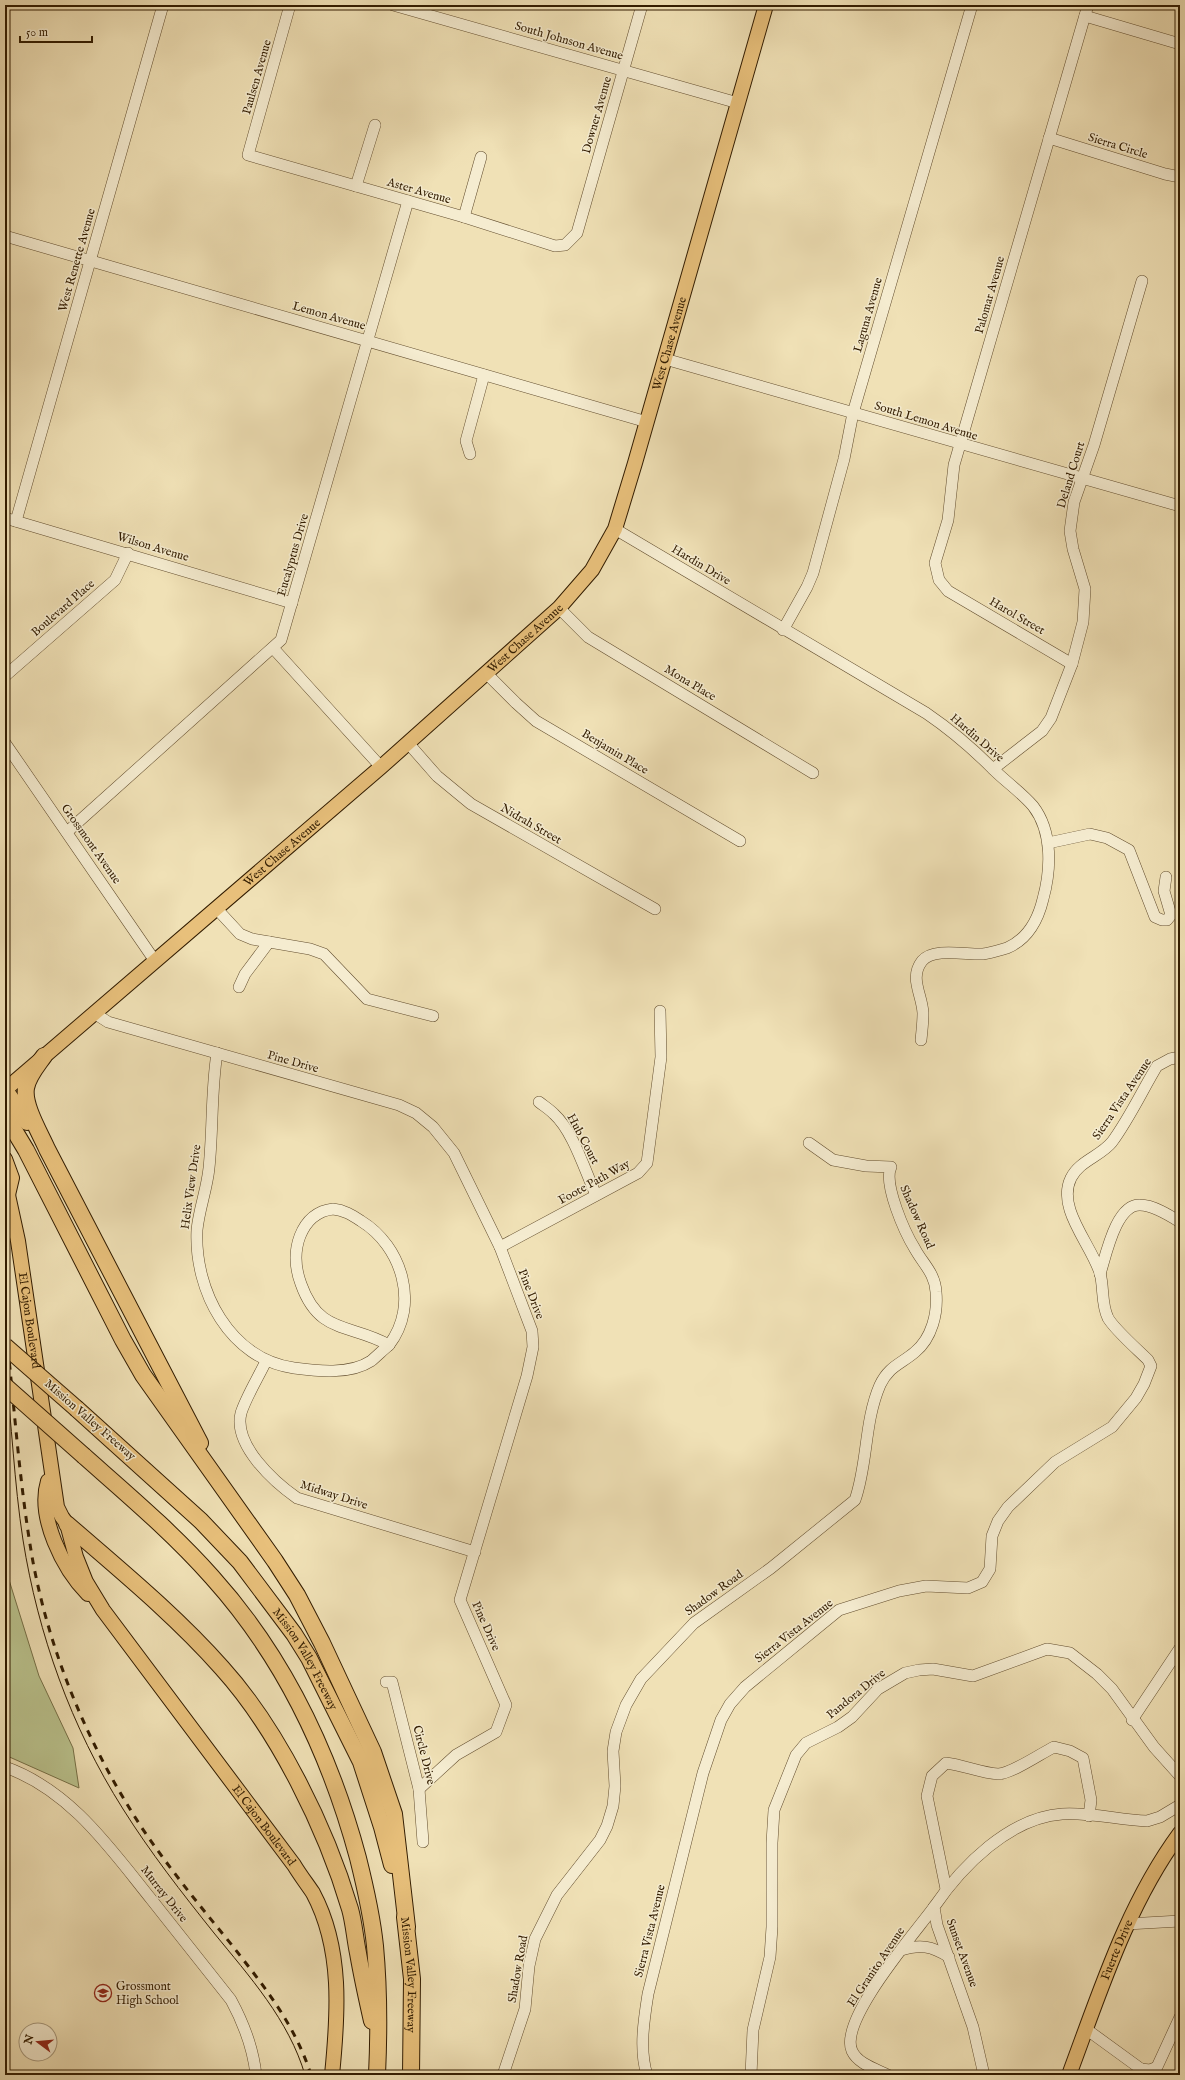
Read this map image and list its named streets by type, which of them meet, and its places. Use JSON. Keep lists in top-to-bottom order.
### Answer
{
  "streets": {
    "highway": ["Mission Valley Freeway"],
    "main road": ["West Chase Avenue", "El Cajon Boulevard", "Fuerte Drive"],
    "street": [
      "South Johnson Avenue",
      "Paulsen Avenue",
      "Downer Avenue",
      "Sierra Circle",
      "Aster Avenue",
      "West Renette Avenue",
      "Palomar Avenue",
      "Laguna Avenue",
      "Lemon Avenue",
      "South Lemon Avenue",
      "Deland Court",
      "Wilson Avenue",
      "Eucalyptus Drive",
      "Hardin Drive",
      "Boulevard Place",
      "Harol Street",
      "Mona Place",
      "Benjamin Place",
      "Nidrah Street",
      "Grossmont Avenue",
      "Pine Drive",
      "Sierra Vista Avenue",
      "Hub Court",
      "Foote Path Way",
      "Helix View Drive",
      "Shadow Road",
      "Midway Drive",
      "Pandora Drive",
      "Circle Drive",
      "Murray Drive",
      "Sunset Avenue",
      "El Granito Avenue"
    ]
  },
  "crossings": [
    ["South Johnson Avenue", "Downer Avenue"],
    ["South Johnson Avenue", "West Chase Avenue"],
    ["Paulsen Avenue", "Aster Avenue"],
    ["Downer Avenue", "Aster Avenue"],
    ["Sierra Circle", "Palomar Avenue"],
    ["Aster Avenue", "Eucalyptus Drive"],
    ["West Renette Avenue", "Lemon Avenue"],
    ["West Renette Avenue", "Wilson Avenue"],
    ["Palomar Avenue", "South Lemon Avenue"],
    ["Palomar Avenue", "Harol Street"],
    ["Laguna Avenue", "South Lemon Avenue"],
    ["Laguna Avenue", "Hardin Drive"],
    ["Lemon Avenue", "West Chase Avenue"],
    ["Lemon Avenue", "Eucalyptus Drive"],
    ["West Chase Avenue", "South Lemon Avenue"],
    ["West Chase Avenue", "Hardin Drive"],
    ["West Chase Avenue", "Mona Place"],
    ["West Chase Avenue", "Benjamin Place"],
    ["West Chase Avenue", "Nidrah Street"],
    ["West Chase Avenue", "Grossmont Avenue"],
    ["West Chase Avenue", "Pine Drive"],
    ["South Lemon Avenue", "Deland Court"],
    ["Deland Court", "Hardin Drive"],
    ["Deland Court", "Harol Street"],
    ["Wilson Avenue", "Eucalyptus Drive"],
    ["Wilson Avenue", "Boulevard Place"],
    ["Eucalyptus Drive", "Grossmont Avenue"],
    ["Pine Drive", "Foote Path Way"],
    ["Pine Drive", "Helix View Drive"],
    ["Pine Drive", "Midway Drive"],
    ["Pine Drive", "Circle Drive"],
    ["Hub Court", "Foote Path Way"],
    ["Helix View Drive", "Midway Drive"],
    ["Sunset Avenue", "El Granito Avenue"]
  ],
  "places": {
    "school or university": ["Grossmont High School"]
  },
  "scale_bar": "50 m",
  "north": "left"
}
